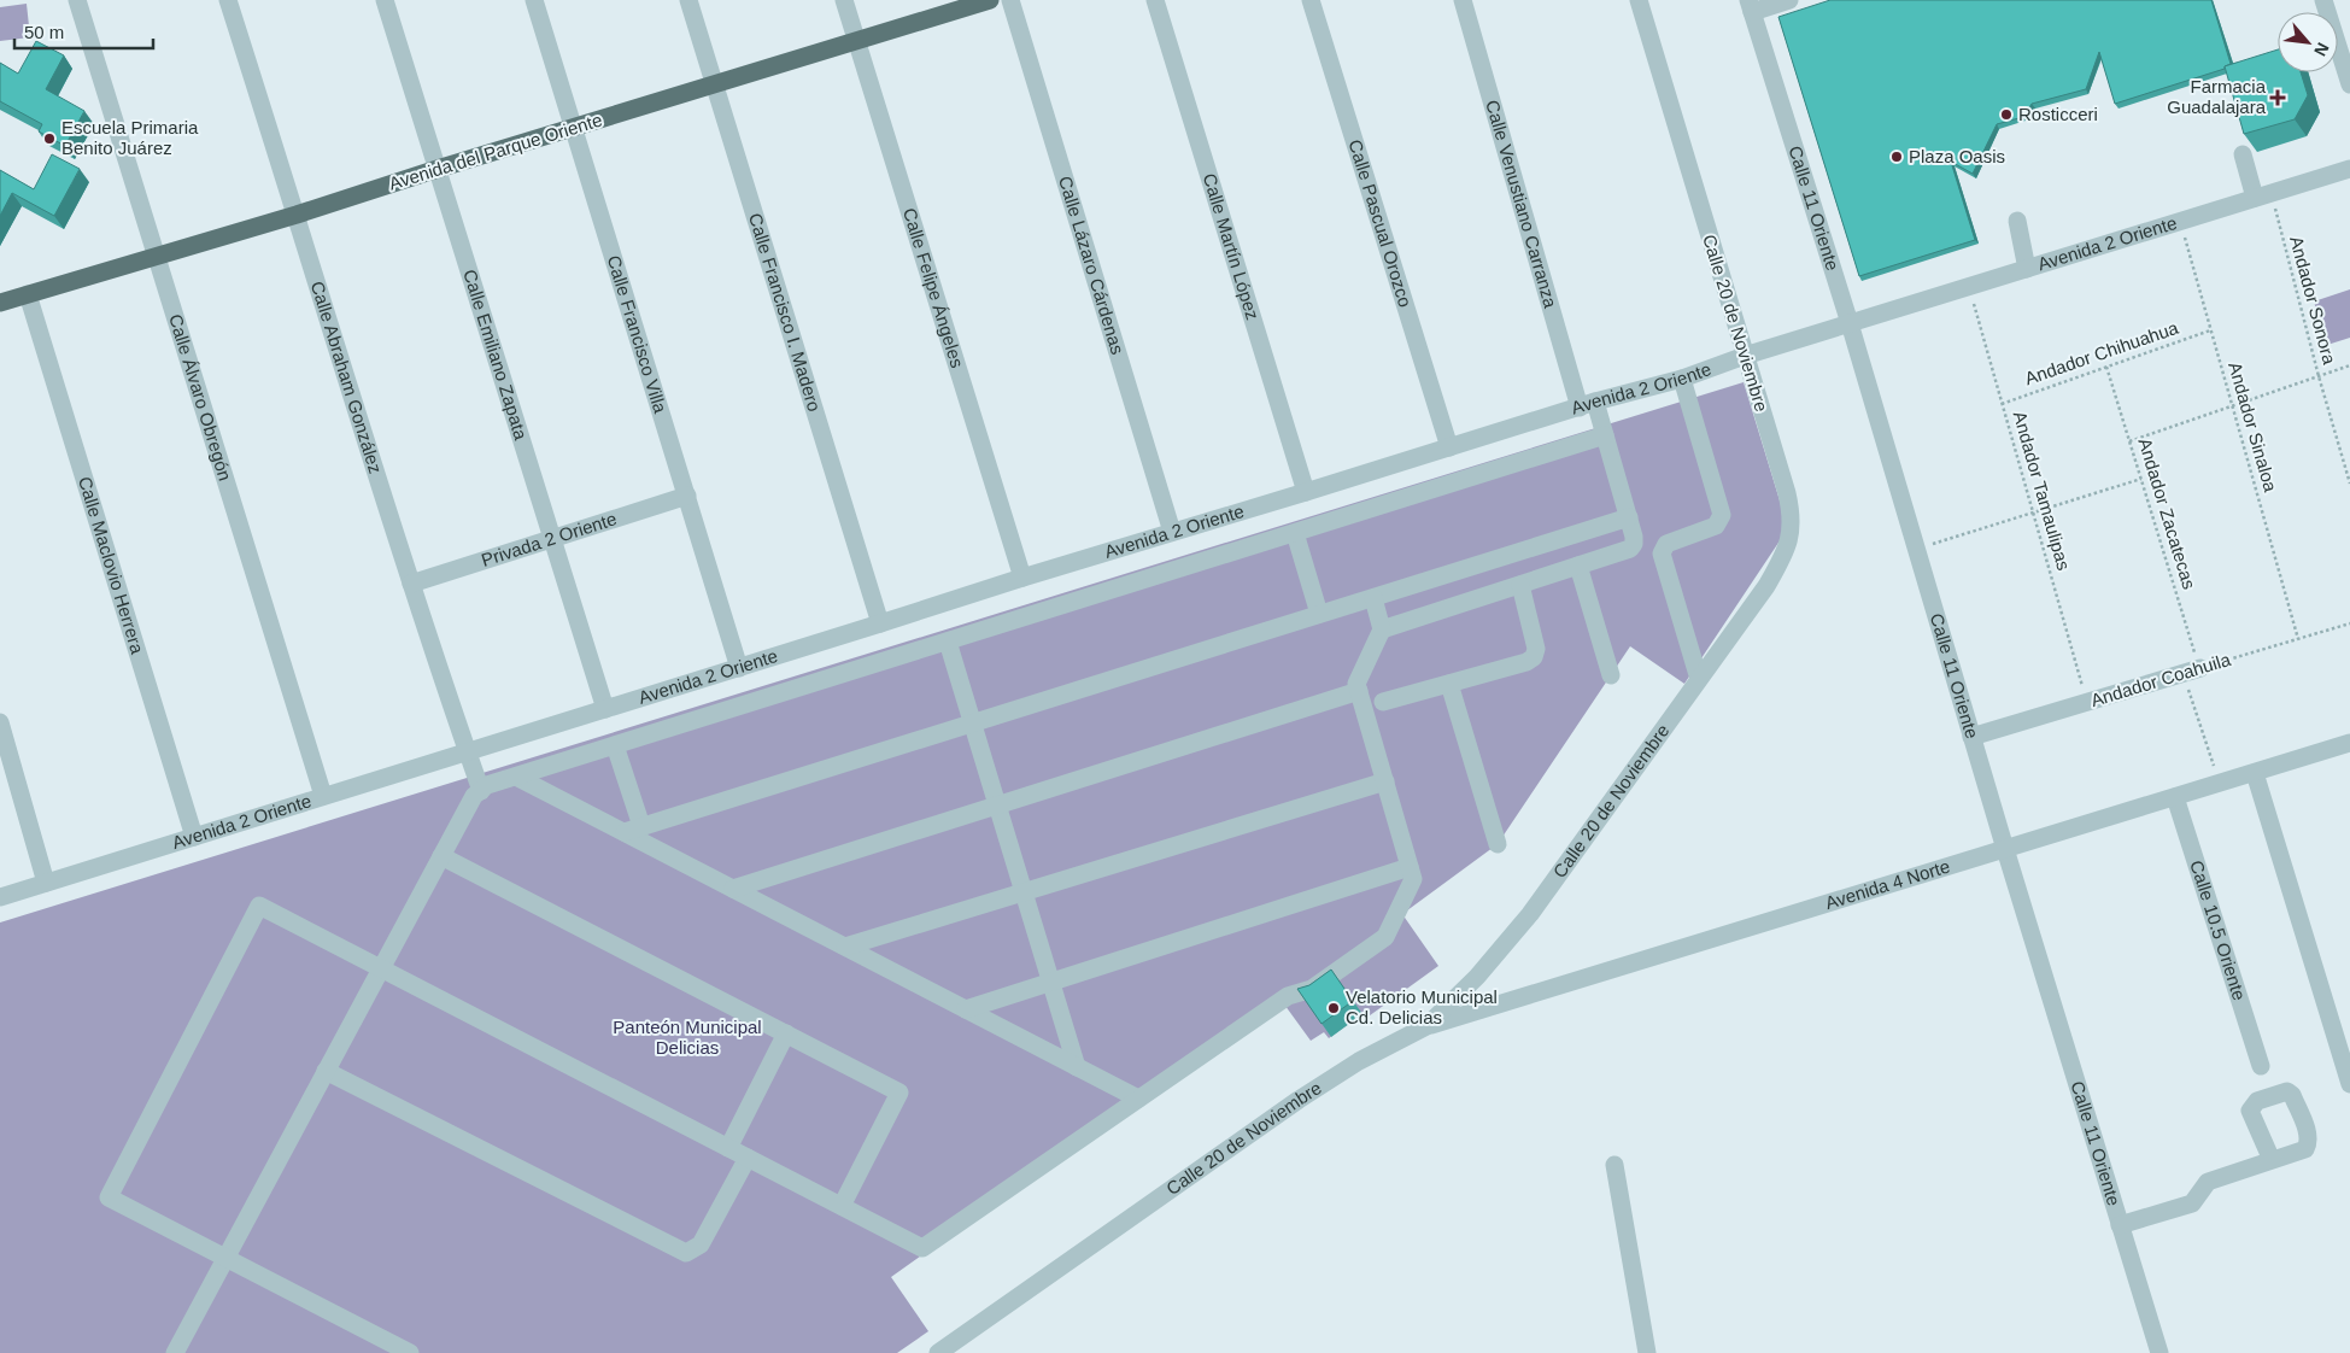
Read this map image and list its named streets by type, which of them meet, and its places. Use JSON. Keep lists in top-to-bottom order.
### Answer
{
  "streets": {
    "main road": ["Avenida del Parque Oriente"],
    "street": [
      "Calle Venustiano Carranza",
      "Calle 11 Oriente",
      "Calle Pascual Orozco",
      "Avenida 2 Oriente",
      "Calle Martín López",
      "Calle Lázaro Cárdenas",
      "Calle Felipe Ángeles",
      "Calle Francisco I. Madero",
      "Calle 20 de Noviembre",
      "Calle Francisco Villa",
      "Calle Emiliano Zapata",
      "Calle Abraham González",
      "Calle Álvaro Obregón",
      "Privada 2 Oriente",
      "Calle Maclovio Herrera",
      "Andador Coahuila",
      "Avenida 4 Norte",
      "Calle 10.5 Oriente"
    ],
    "path": [
      "Andador Sonora",
      "Andador Chihuahua",
      "Andador Sinaloa",
      "Andador Tamaulipas",
      "Andador Zacatecas"
    ]
  },
  "crossings": [
    ["Avenida del Parque Oriente", "Calle Felipe Ángeles"],
    ["Avenida del Parque Oriente", "Calle Francisco I. Madero"],
    ["Avenida del Parque Oriente", "Calle Francisco Villa"],
    ["Avenida del Parque Oriente", "Calle Emiliano Zapata"],
    ["Avenida del Parque Oriente", "Calle Abraham González"],
    ["Avenida del Parque Oriente", "Calle Álvaro Obregón"],
    ["Avenida del Parque Oriente", "Calle Maclovio Herrera"],
    ["Calle Venustiano Carranza", "Avenida 2 Oriente"],
    ["Calle 11 Oriente", "Avenida 2 Oriente"],
    ["Calle 11 Oriente", "Andador Coahuila"],
    ["Calle 11 Oriente", "Avenida 4 Norte"],
    ["Calle Pascual Orozco", "Avenida 2 Oriente"],
    ["Avenida 2 Oriente", "Calle Martín López"],
    ["Avenida 2 Oriente", "Calle Lázaro Cárdenas"],
    ["Avenida 2 Oriente", "Calle Felipe Ángeles"],
    ["Avenida 2 Oriente", "Andador Sonora"],
    ["Avenida 2 Oriente", "Calle Francisco I. Madero"],
    ["Avenida 2 Oriente", "Calle 20 de Noviembre"],
    ["Avenida 2 Oriente", "Calle Francisco Villa"],
    ["Avenida 2 Oriente", "Calle Emiliano Zapata"],
    ["Avenida 2 Oriente", "Calle Abraham González"],
    ["Avenida 2 Oriente", "Calle Álvaro Obregón"],
    ["Avenida 2 Oriente", "Andador Sinaloa"],
    ["Avenida 2 Oriente", "Andador Tamaulipas"],
    ["Avenida 2 Oriente", "Calle Maclovio Herrera"],
    ["Calle 20 de Noviembre", "Avenida 4 Norte"],
    ["Calle Francisco Villa", "Privada 2 Oriente"],
    ["Andador Chihuahua", "Andador Sinaloa"],
    ["Andador Chihuahua", "Andador Tamaulipas"],
    ["Andador Chihuahua", "Andador Zacatecas"],
    ["Calle Emiliano Zapata", "Privada 2 Oriente"],
    ["Calle Abraham González", "Privada 2 Oriente"],
    ["Andador Sinaloa", "Andador Coahuila"],
    ["Andador Tamaulipas", "Andador Coahuila"],
    ["Andador Zacatecas", "Andador Coahuila"],
    ["Andador Zacatecas", "Avenida 4 Norte"],
    ["Avenida 4 Norte", "Calle 10.5 Oriente"]
  ],
  "parks": ["Panteón Municipal Delicias"],
  "places": {
    "health": ["Farmacia Guadalajara"],
    "other": [
      "Rosticceri",
      "Escuela Primaria Benito Juárez",
      "Plaza Oasis",
      "Velatorio Municipal Cd. Delicias"
    ]
  },
  "scale_bar": "50 m",
  "north": "bottom right"
}
